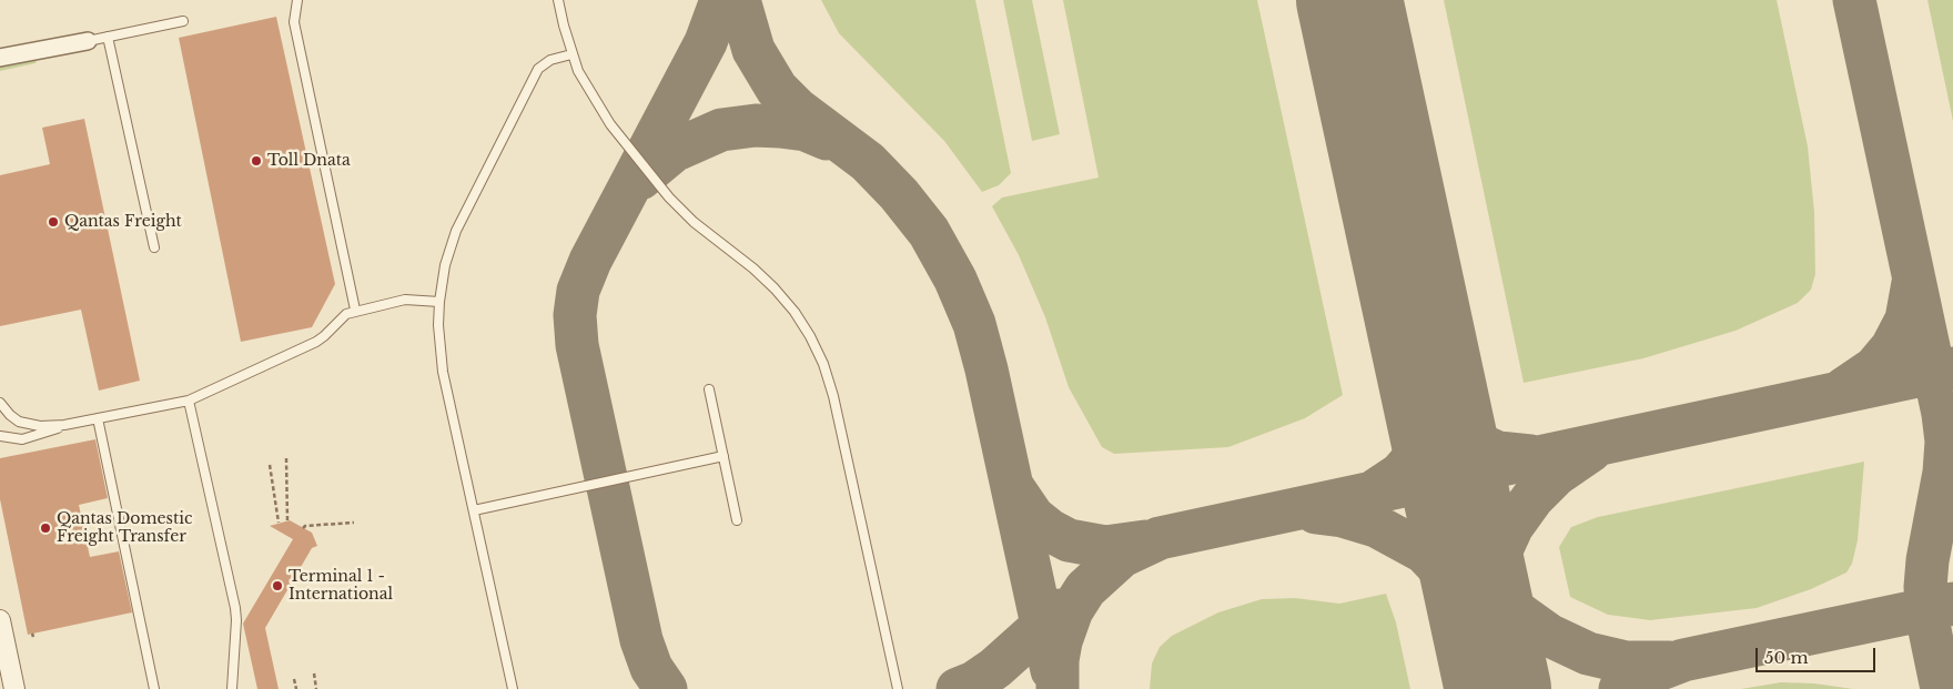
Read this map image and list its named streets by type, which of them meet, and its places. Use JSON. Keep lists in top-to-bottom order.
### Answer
{
  "places": [
    "Toll Dnata",
    "Qantas Freight",
    "Qantas Domestic Freight Transfer",
    "Terminal 1 - International"
  ],
  "scale_bar": "50 m"
}
